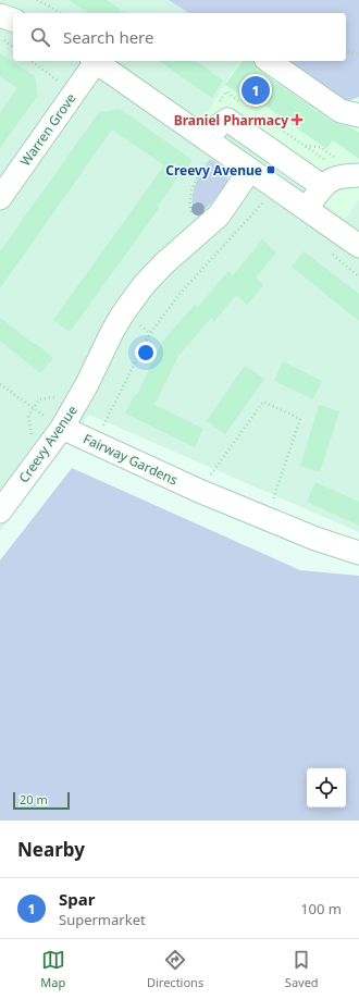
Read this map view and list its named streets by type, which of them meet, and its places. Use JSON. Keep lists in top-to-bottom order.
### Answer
{
  "streets": {
    "street": ["Warren Grove", "Creevy Avenue", "Fairway Gardens"]
  },
  "crossings": [
    ["Creevy Avenue", "Fairway Gardens"]
  ],
  "places": {
    "health": ["Braniel Pharmacy"],
    "transit": ["Creevy Avenue"]
  },
  "scale_bar": "20 m",
  "page": {
    "search": "Search here",
    "pins": "1",
    "scale": "20 m",
    "heading": "Nearby",
    "list": [
      {
        "mark": "1",
        "name": "Spar",
        "note": "Supermarket",
        "value": "100 m"
      }
    ],
    "nav": ["Map", "Directions", "Saved"]
  }
}
